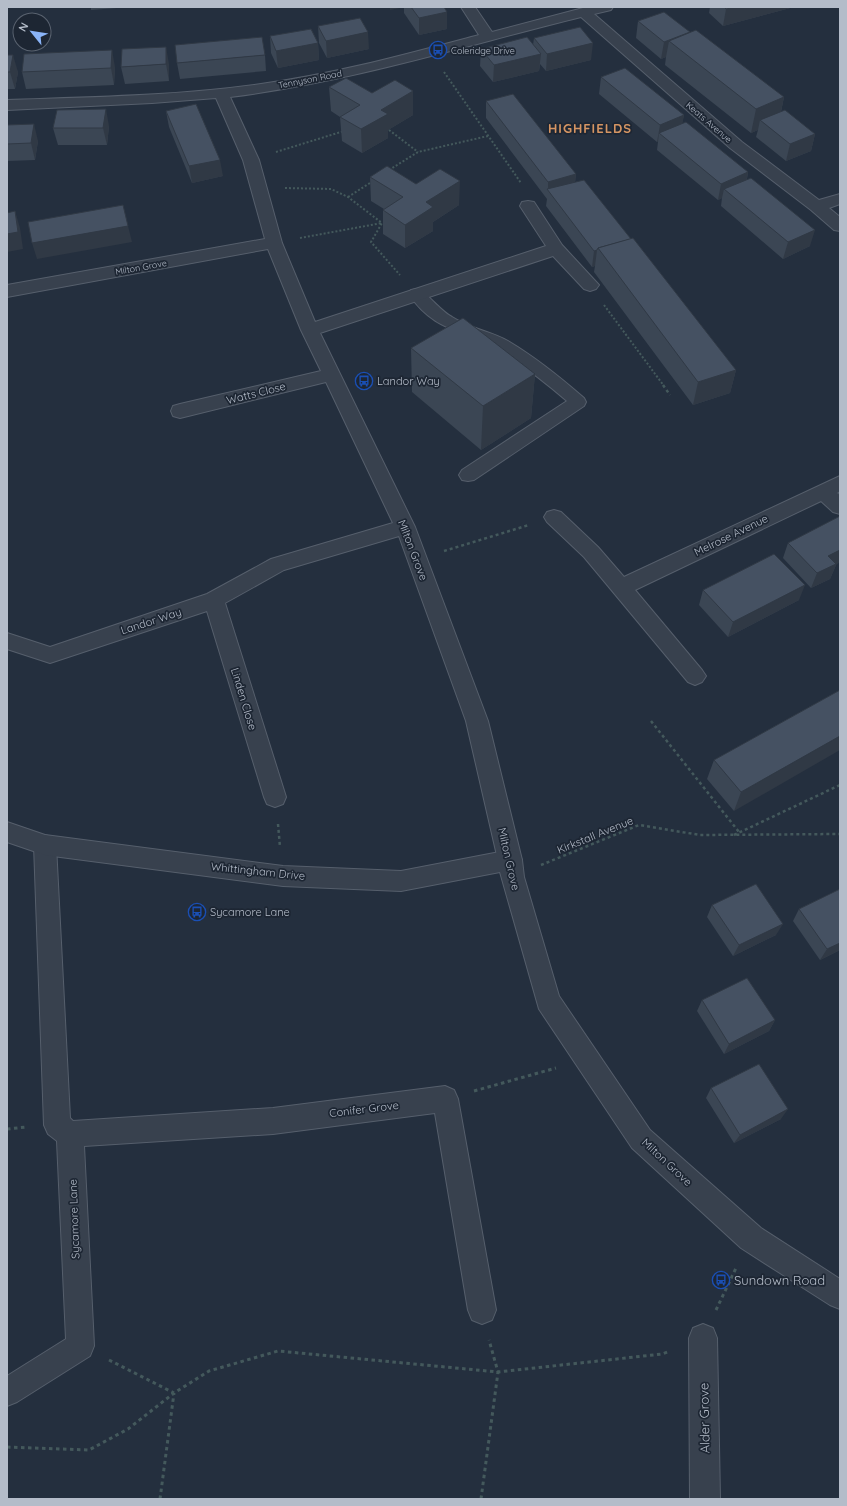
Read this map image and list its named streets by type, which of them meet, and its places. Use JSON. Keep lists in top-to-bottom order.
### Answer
{
  "streets": {
    "street": [
      "Tennyson Road",
      "Keats Avenue",
      "Milton Grove",
      "Watts Close",
      "Melrose Avenue",
      "Landor Way",
      "Linden Close",
      "Whittingham Drive",
      "Conifer Grove",
      "Sycamore Lane",
      "Alder Grove"
    ],
    "path": ["Kirkstall Avenue"]
  },
  "crossings": [
    ["Tennyson Road", "Keats Avenue"],
    ["Tennyson Road", "Milton Grove"],
    ["Milton Grove", "Watts Close"],
    ["Milton Grove", "Landor Way"],
    ["Milton Grove", "Kirkstall Avenue"],
    ["Milton Grove", "Whittingham Drive"],
    ["Landor Way", "Linden Close"],
    ["Kirkstall Avenue", "Whittingham Drive"],
    ["Conifer Grove", "Sycamore Lane"]
  ],
  "districts": ["HIGHFIELDS"],
  "places": {
    "bus stop": [
      "Coleridge Drive",
      "Landor Way",
      "Sycamore Lane",
      "Sundown Road"
    ]
  },
  "north": "top left"
}
